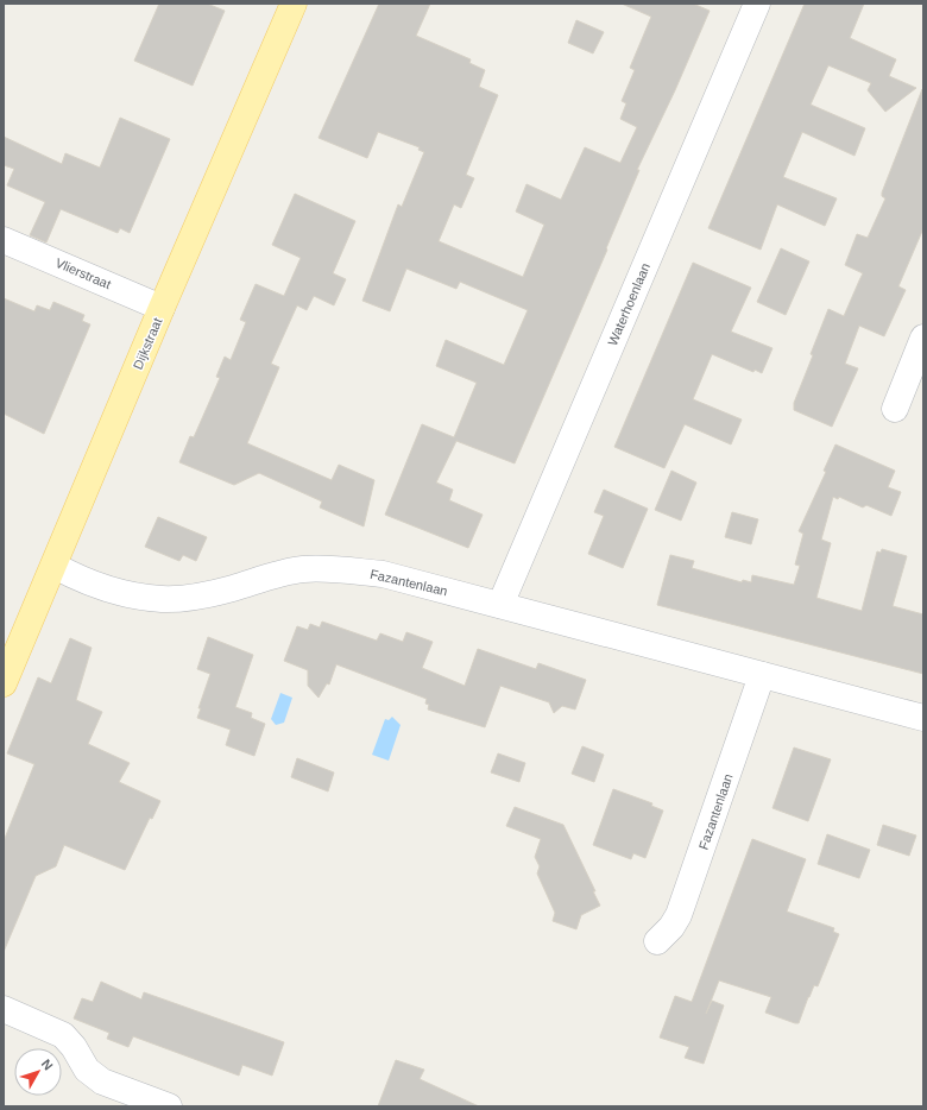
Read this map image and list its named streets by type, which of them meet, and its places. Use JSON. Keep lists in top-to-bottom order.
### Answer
{
  "streets": {
    "main road": ["Dijkstraat"],
    "street": ["Vlierstraat", "Waterhoenlaan", "Fazantenlaan"]
  },
  "crossings": [
    ["Vlierstraat", "Dijkstraat"],
    ["Waterhoenlaan", "Fazantenlaan"],
    ["Dijkstraat", "Fazantenlaan"]
  ],
  "north": "top right"
}
